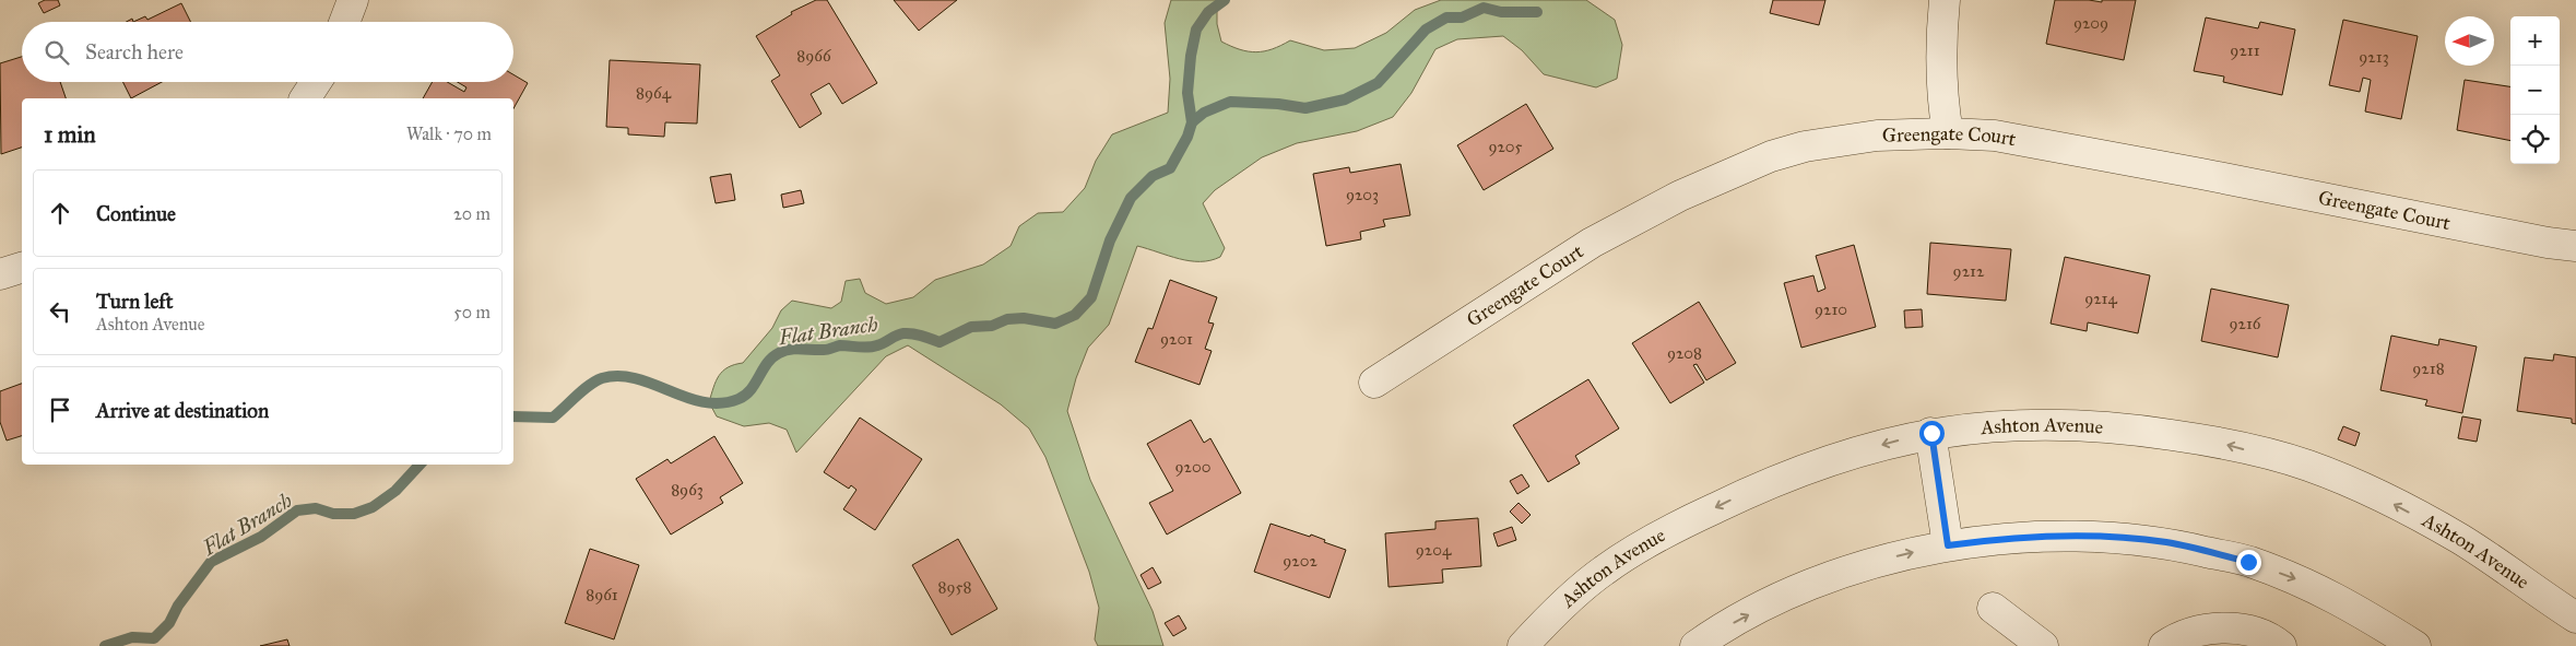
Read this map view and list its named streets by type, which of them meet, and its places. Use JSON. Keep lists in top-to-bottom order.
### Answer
{
  "streets": {
    "street": ["Greengate Court", "Ashton Avenue"]
  },
  "water": ["Flat Branch"],
  "house_numbers": [
    "9209",
    "9211",
    "8966",
    "9213",
    "8964",
    "9205",
    "9203",
    "9212",
    "9214",
    "9210",
    "9216",
    "9201",
    "9208",
    "9218",
    "9200",
    "8963",
    "9204",
    "9202",
    "8958",
    "8961"
  ],
  "north": "left",
  "page": {
    "map_buttons": ["+", "−"],
    "search": "Search here",
    "heading": ["1 min", "Walk · 70 m"],
    "list": [
      ["Continue", "20 m"],
      ["Turn left", "Ashton Avenue", "50 m"],
      "Arrive at destination"
    ]
  }
}
